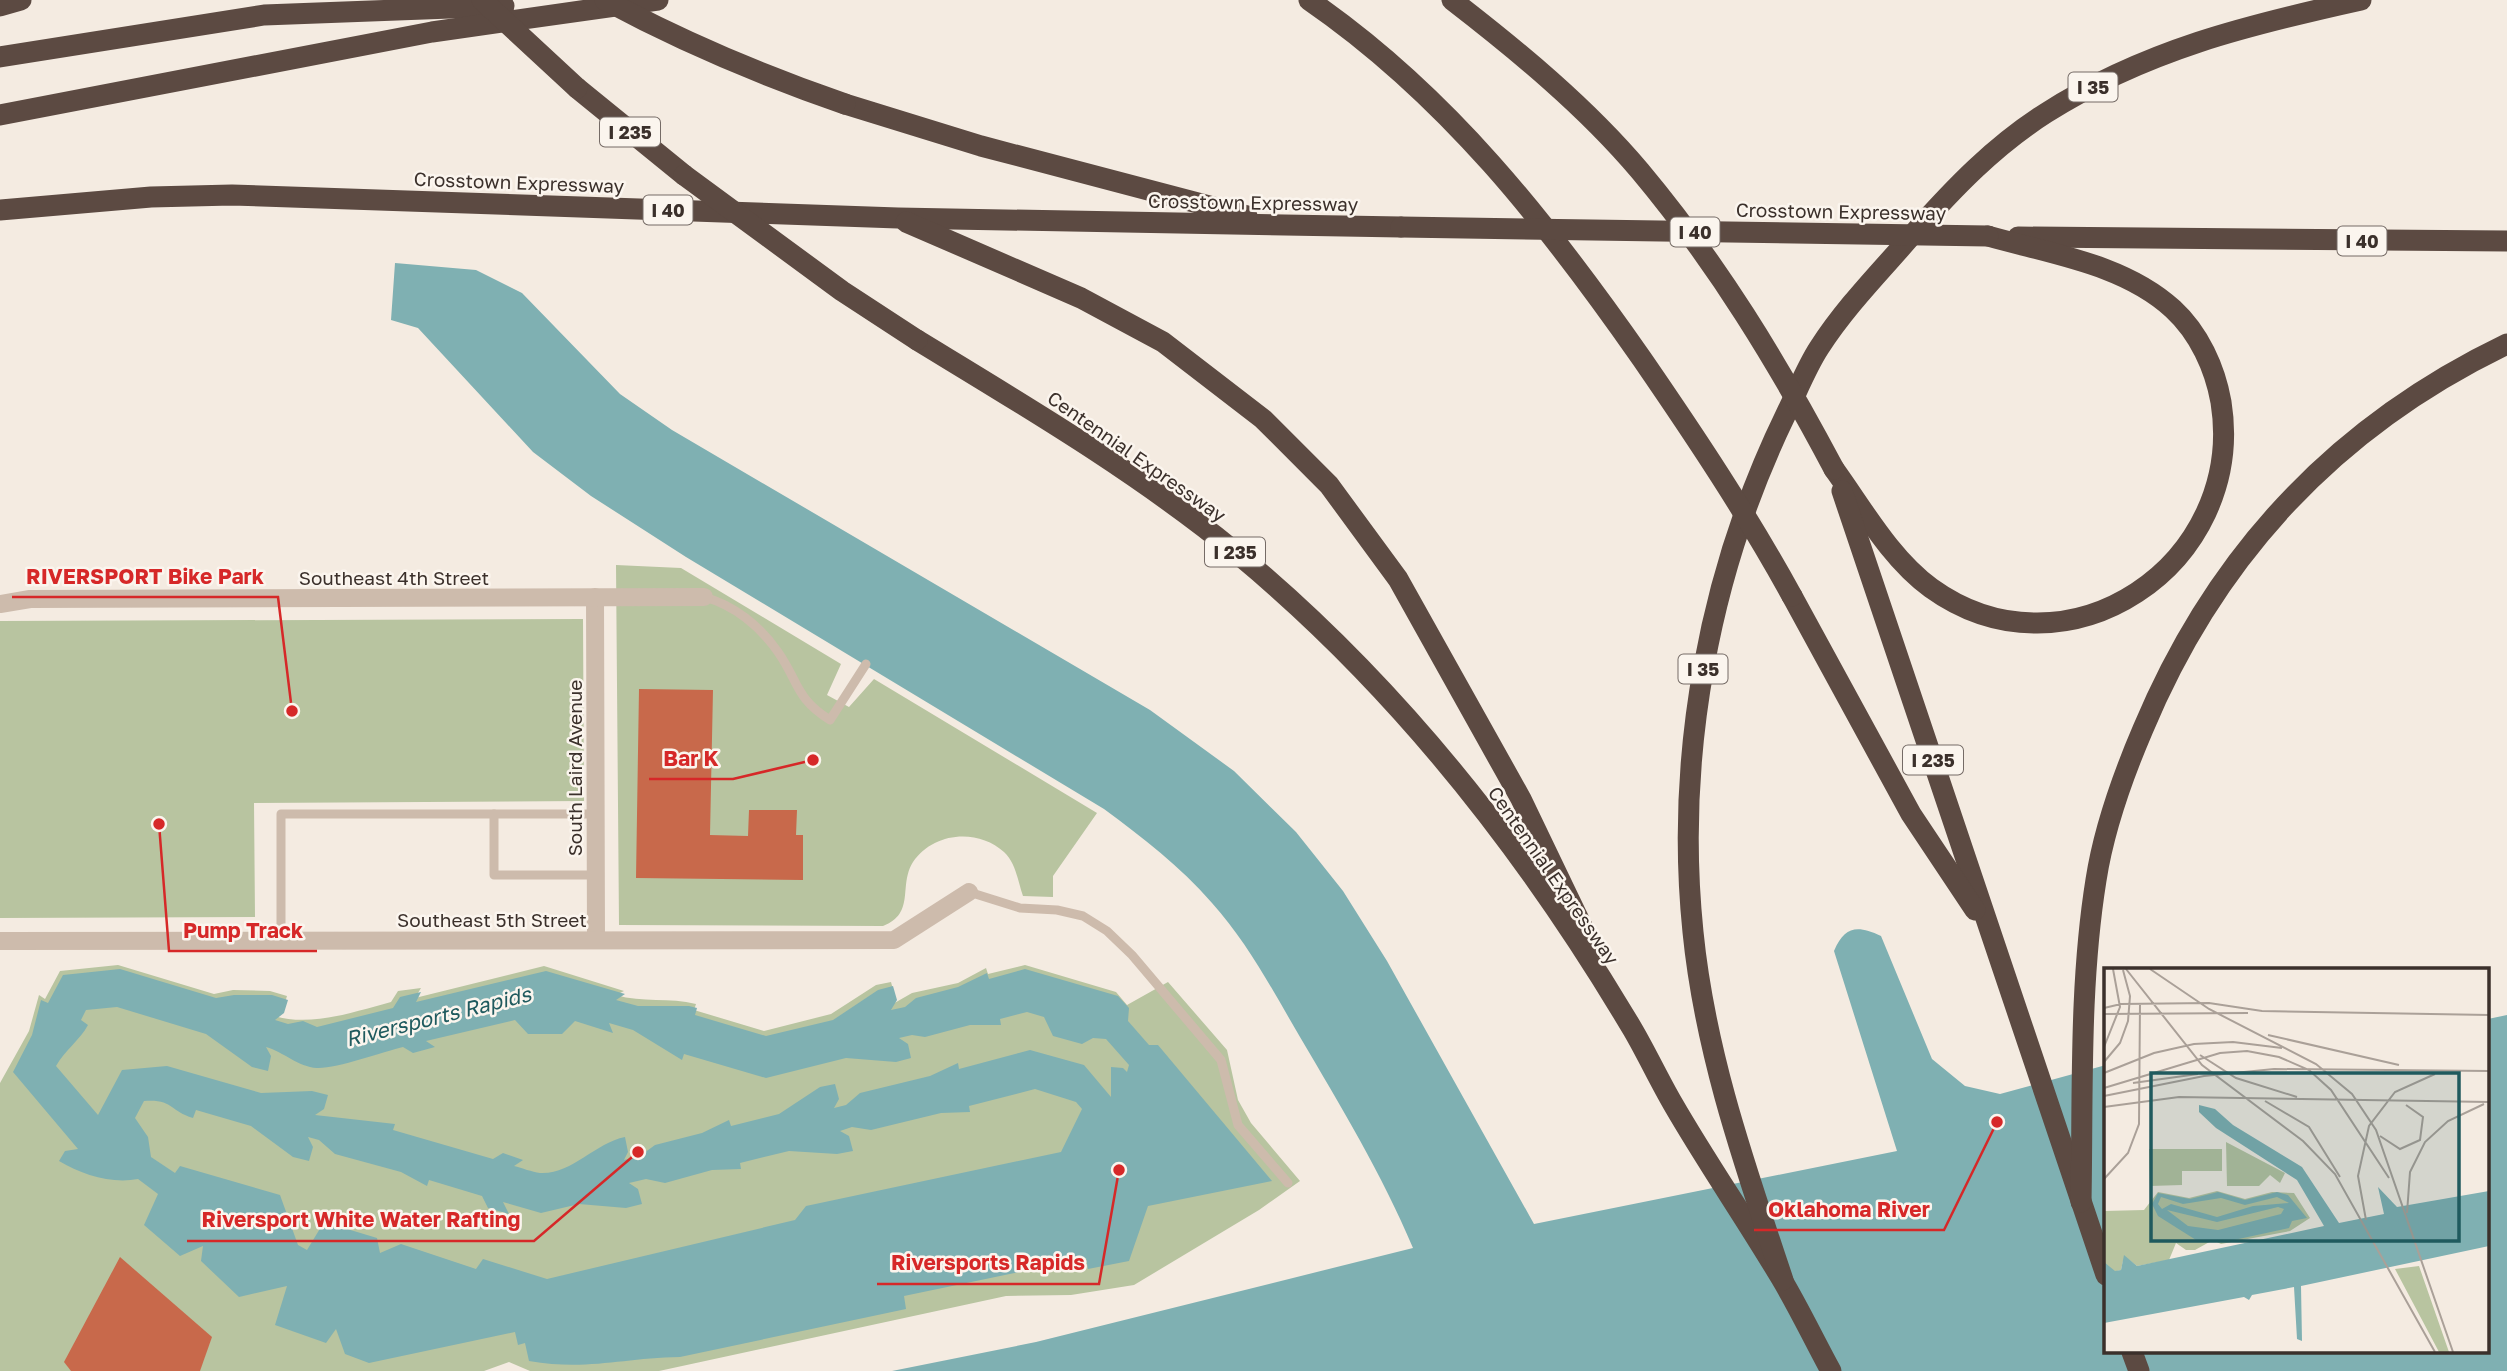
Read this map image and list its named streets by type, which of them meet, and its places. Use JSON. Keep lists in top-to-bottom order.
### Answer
{
  "streets": {
    "highway": [
      "I 35",
      "I 235",
      "Crosstown Expressway",
      "I 40",
      "Centennial Expressway"
    ],
    "street": ["Southeast 4th Street", "South Laird Avenue", "Southeast 5th Street"]
  },
  "crossings": [
    ["I 35", "Centennial Expressway"],
    ["Southeast 4th Street", "South Laird Avenue"],
    ["South Laird Avenue", "Southeast 5th Street"]
  ],
  "water": ["Riversports Rapids"],
  "places": [
    "RIVERSPORT Bike Park",
    "Bar K",
    "Pump Track",
    "Oklahoma River",
    "Riversport White Water Rafting",
    "Riversports Rapids"
  ]
}
